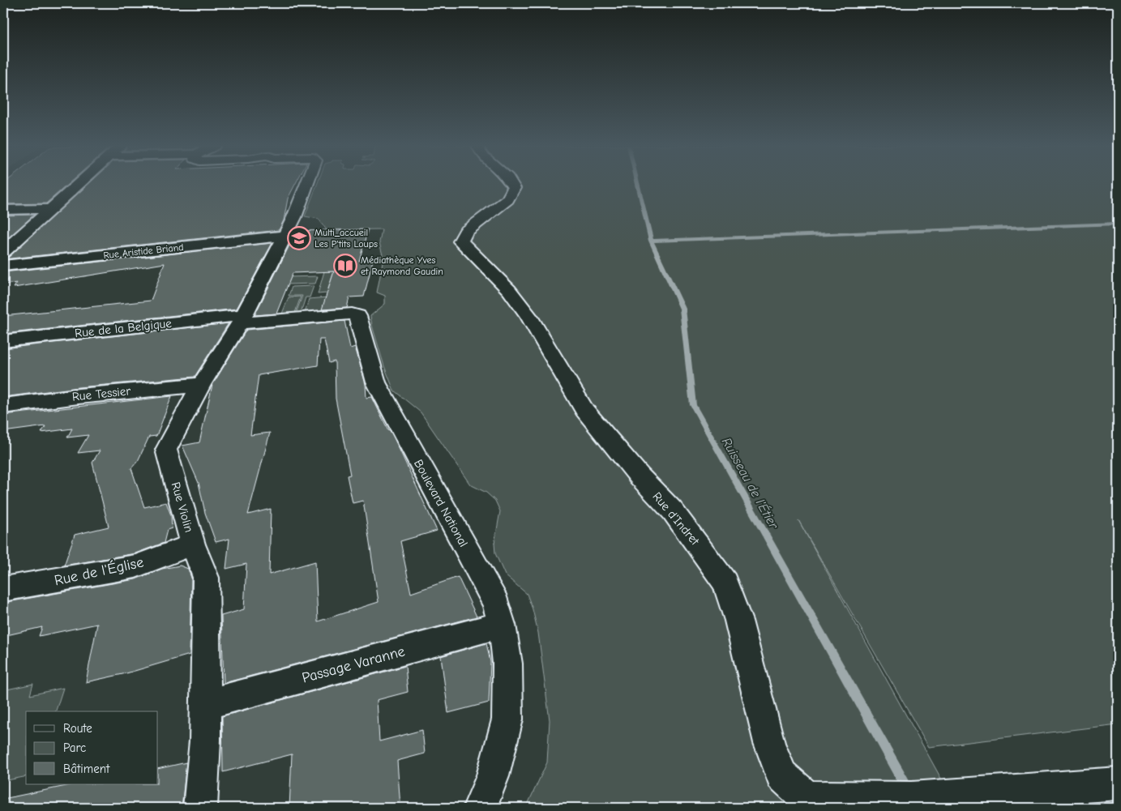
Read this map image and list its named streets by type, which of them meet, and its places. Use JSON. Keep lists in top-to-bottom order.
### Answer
{
  "streets": {
    "street": [
      "Rue Aristide Briand",
      "Rue de la Belgique",
      "Rue Tessier",
      "Boulevard National",
      "Rue Violin",
      "Rue d'Indret",
      "Rue de l'Église",
      "Passage Varanne"
    ]
  },
  "crossings": [
    ["Rue Aristide Briand", "Rue Violin"],
    ["Rue de la Belgique", "Boulevard National"],
    ["Rue de la Belgique", "Rue Violin"],
    ["Rue Tessier", "Rue Violin"],
    ["Boulevard National", "Rue Violin"],
    ["Boulevard National", "Passage Varanne"],
    ["Rue Violin", "Rue de l'Église"],
    ["Rue Violin", "Passage Varanne"]
  ],
  "water": ["Ruisseau de l'Étier"],
  "places": {
    "school or university": ["Multi_accueil Les P'tits Loups"],
    "library": ["Médiathèque Yves et Raymond Gaudin"]
  },
  "legend": ["Route", "Parc", "Bâtiment"]
}
